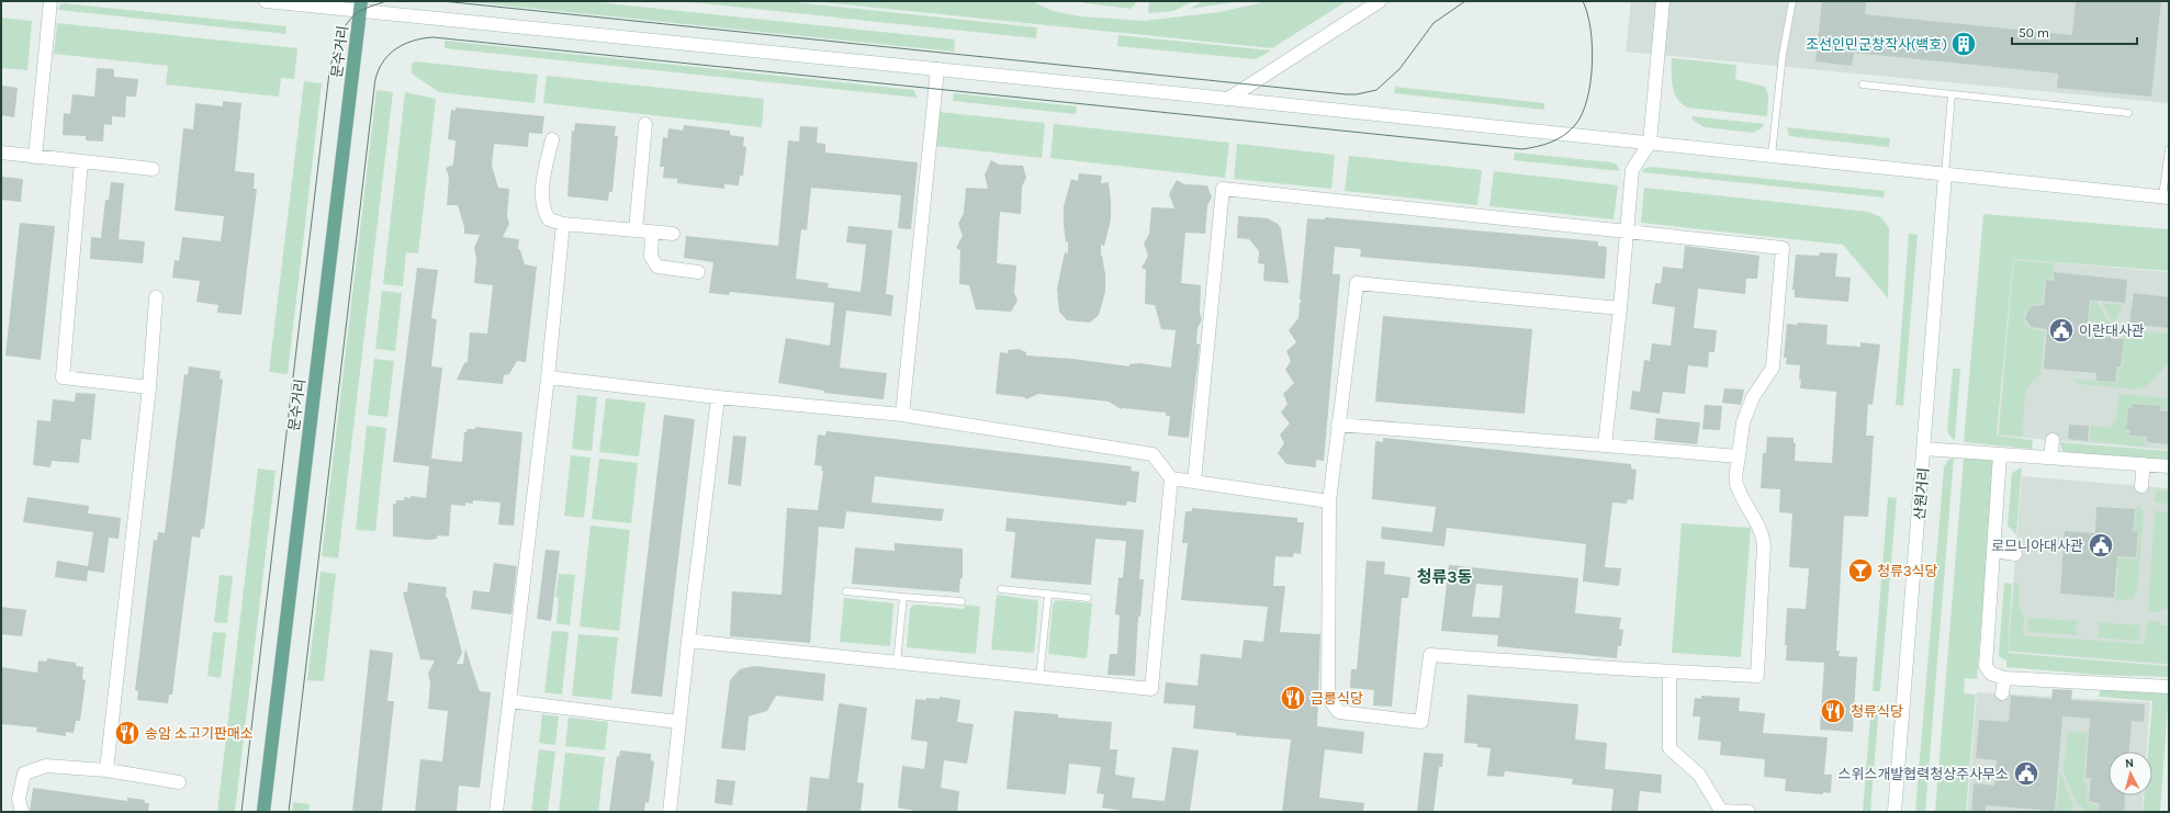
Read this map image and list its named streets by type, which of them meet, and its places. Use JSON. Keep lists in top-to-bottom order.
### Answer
{
  "streets": {
    "main road": ["문수거리"],
    "street": ["산원거리"]
  },
  "districts": ["청류3동"],
  "places": {
    "building": ["조선인민군창작사(백호)"],
    "public building": ["이란대사관", "로므니아대사관", "스위스개발협력청상주사무소"],
    "bar": ["청류3식당"],
    "restaurant": ["금릉식당", "청류식당", "송암 소고기판매소"]
  },
  "scale_bar": "50 m",
  "north": "top"
}
